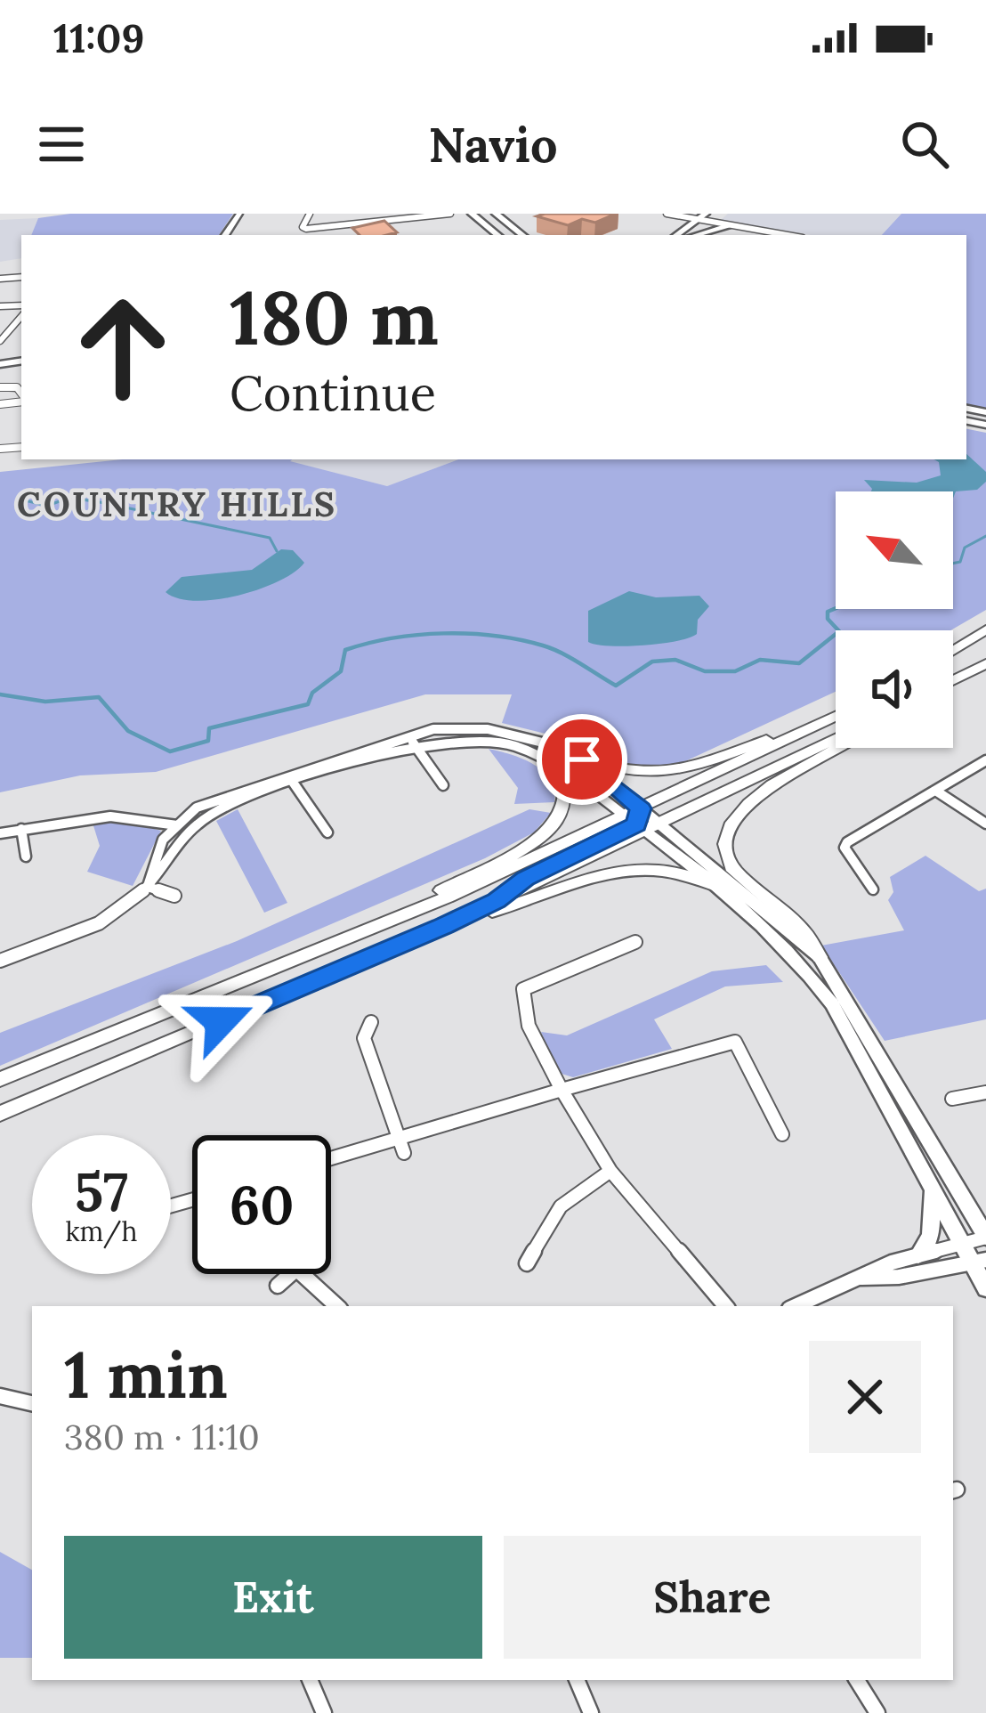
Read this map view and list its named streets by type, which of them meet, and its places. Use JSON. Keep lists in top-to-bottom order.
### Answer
{
  "districts": ["COUNTRY HILLS"],
  "north": "top left",
  "page": {
    "status": "11:09",
    "header": "Navio",
    "turn": ["180 m", "Continue"],
    "speed": "57 km/h",
    "limit": "60",
    "heading": ["1 min", "380 m · 11:10"],
    "buttons": ["Exit", "Share"]
  }
}
